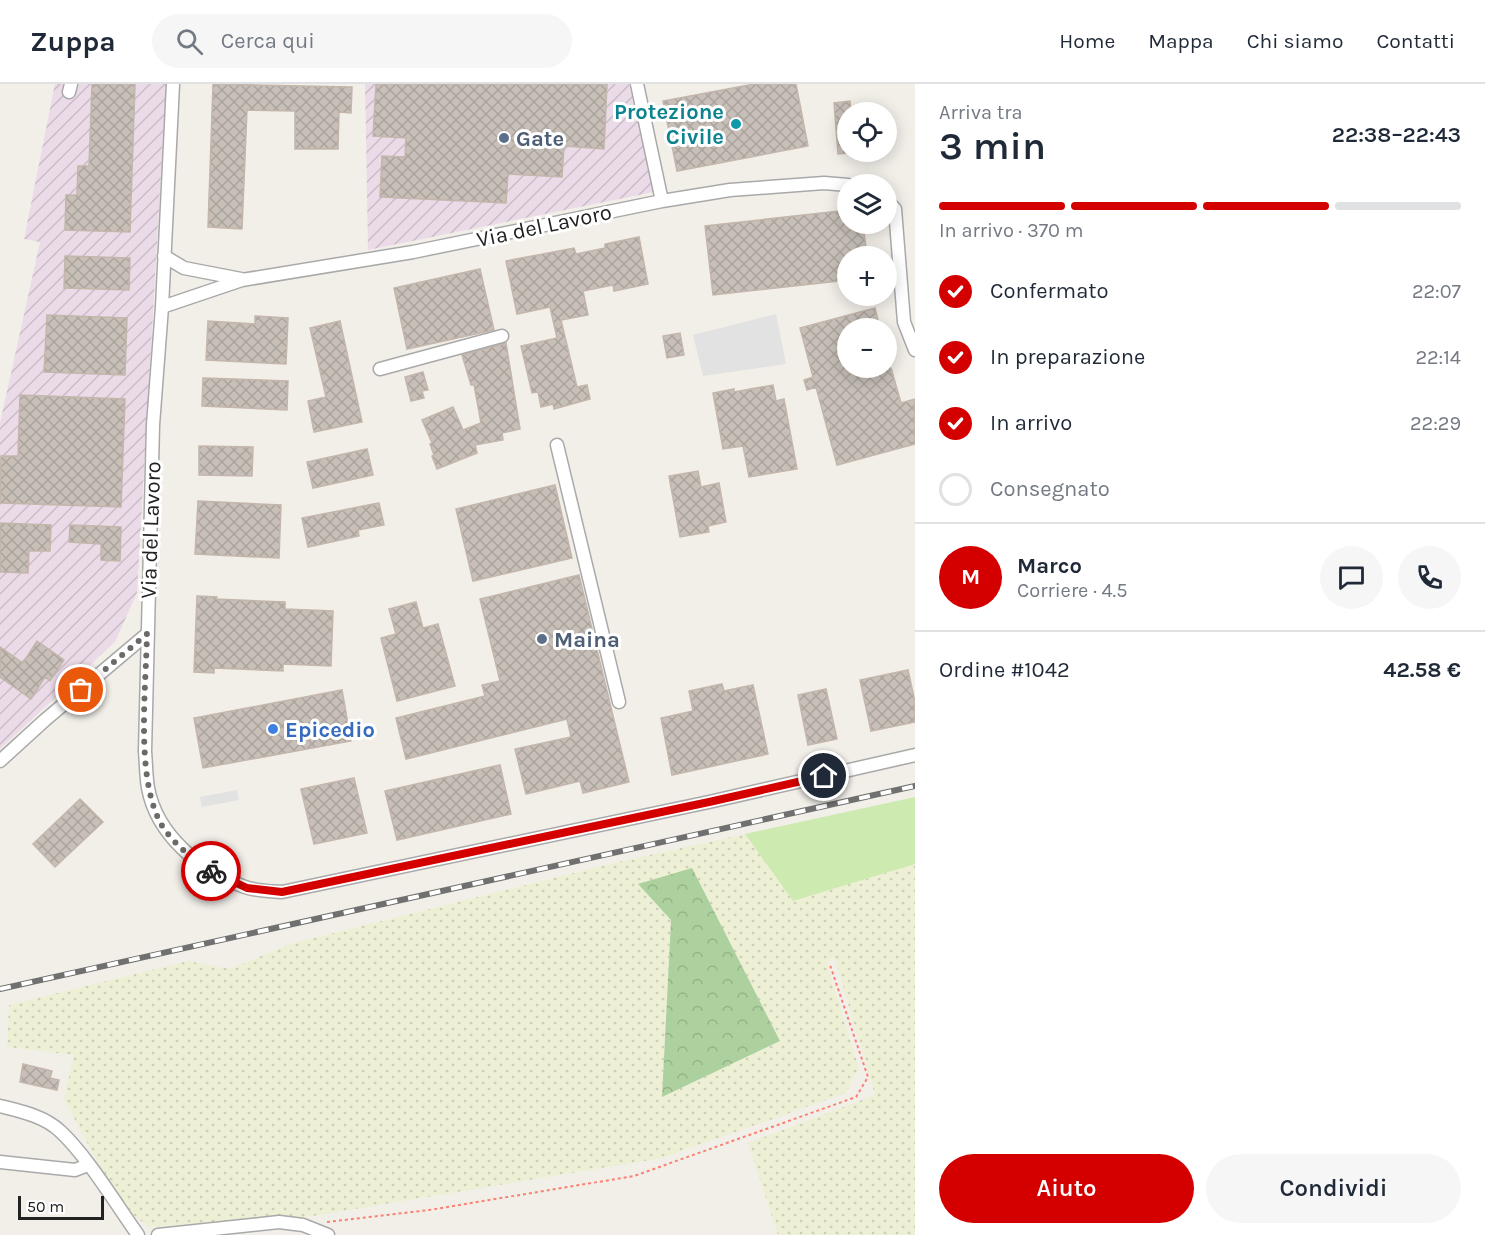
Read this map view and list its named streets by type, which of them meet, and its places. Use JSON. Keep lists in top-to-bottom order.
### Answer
{
  "streets": {
    "street": ["Via del Lavoro"]
  },
  "places": [
    "Protezione Civile",
    "Gate",
    "Maina",
    "Epicedio"
  ],
  "scale_bar": "50 m",
  "page": {
    "header": "Zuppa",
    "search": "Cerca qui",
    "nav": [
      "Home",
      "Mappa",
      "Chi siamo",
      "Contatti"
    ],
    "heading": ["3 min", "Arriva tra", "22:38–22:43"],
    "panel": [
      "Marco",
      "Corriere · 4.5",
      "Ordine #1042",
      "42.58 €"
    ],
    "map_buttons": ["+", "−"],
    "bar": "In arrivo · 370 m",
    "list": [
      ["Confermato", "22:07"],
      ["In preparazione", "22:14"],
      ["In arrivo", "22:29"],
      "Consegnato"
    ],
    "round": "M",
    "buttons": ["Aiuto", "Condividi"],
    "scale": "50 m"
  }
}
